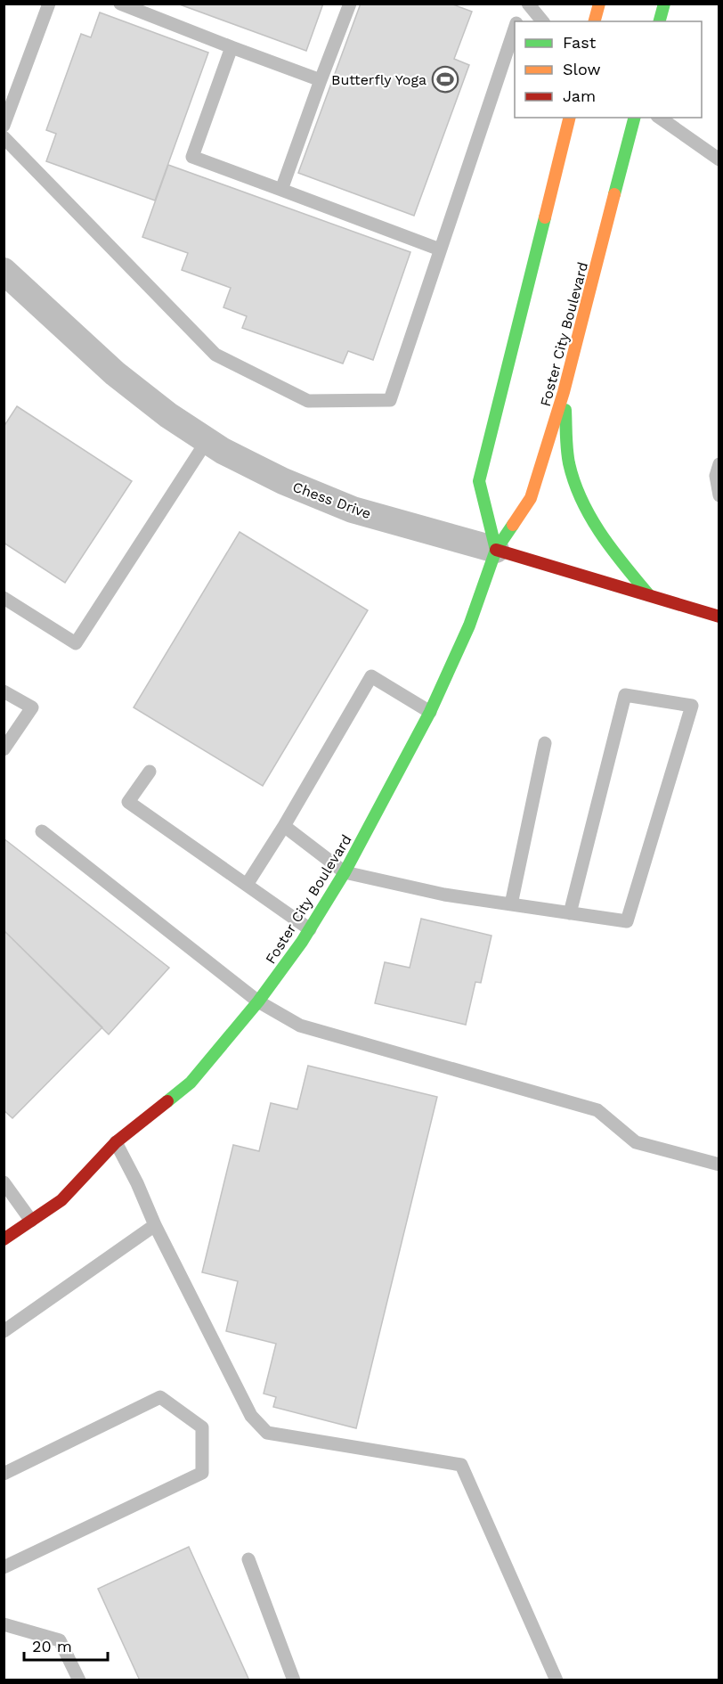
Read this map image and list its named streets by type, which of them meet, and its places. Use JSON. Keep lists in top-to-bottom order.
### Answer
{
  "streets": {
    "main road": ["Foster City Boulevard", "Chess Drive"]
  },
  "crossings": [
    ["Foster City Boulevard", "Chess Drive"]
  ],
  "places": {
    "sports": ["Butterfly Yoga"]
  },
  "legend": ["Fast", "Slow", "Jam"],
  "scale_bar": "20 m"
}
